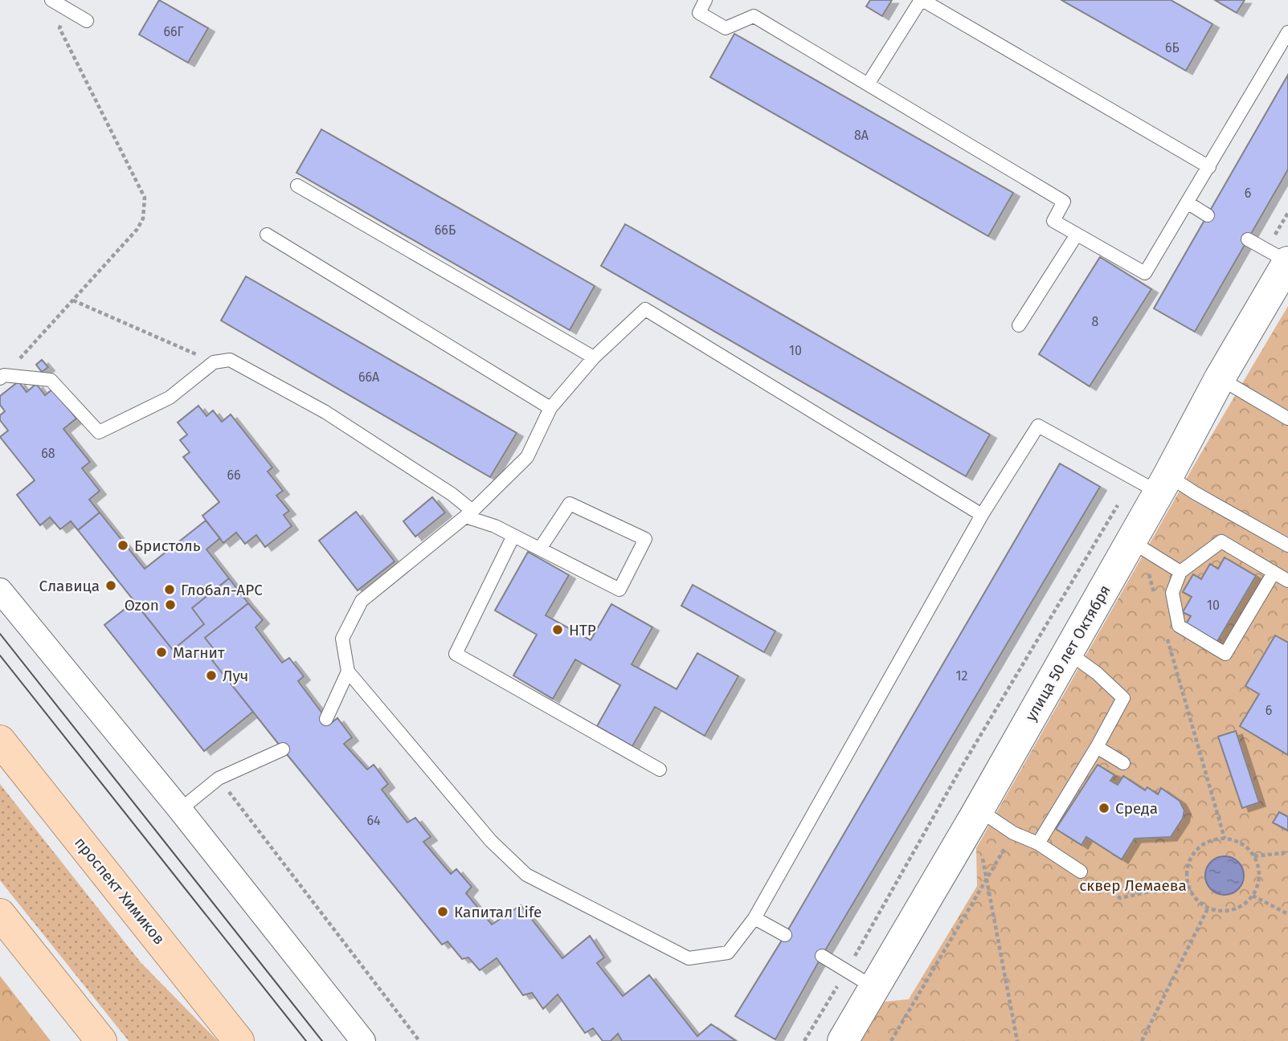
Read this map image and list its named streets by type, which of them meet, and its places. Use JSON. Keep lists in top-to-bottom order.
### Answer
{
  "streets": {
    "main road": ["проспект Химиков"],
    "street": ["улица 50 лет Октября"]
  },
  "parks": ["сквер Лемаева"],
  "places": [
    "Бристоль",
    "Славица",
    "Глобал-АРС",
    "Ozon",
    "НТР",
    "Магнит",
    "Луч",
    "Среда",
    "Капитал Life"
  ],
  "house_numbers": [
    "66Г",
    "6Б",
    "8А",
    "6",
    "66Б",
    "8",
    "10",
    "66А",
    "68",
    "66",
    "10",
    "12",
    "6",
    "64"
  ]
}
